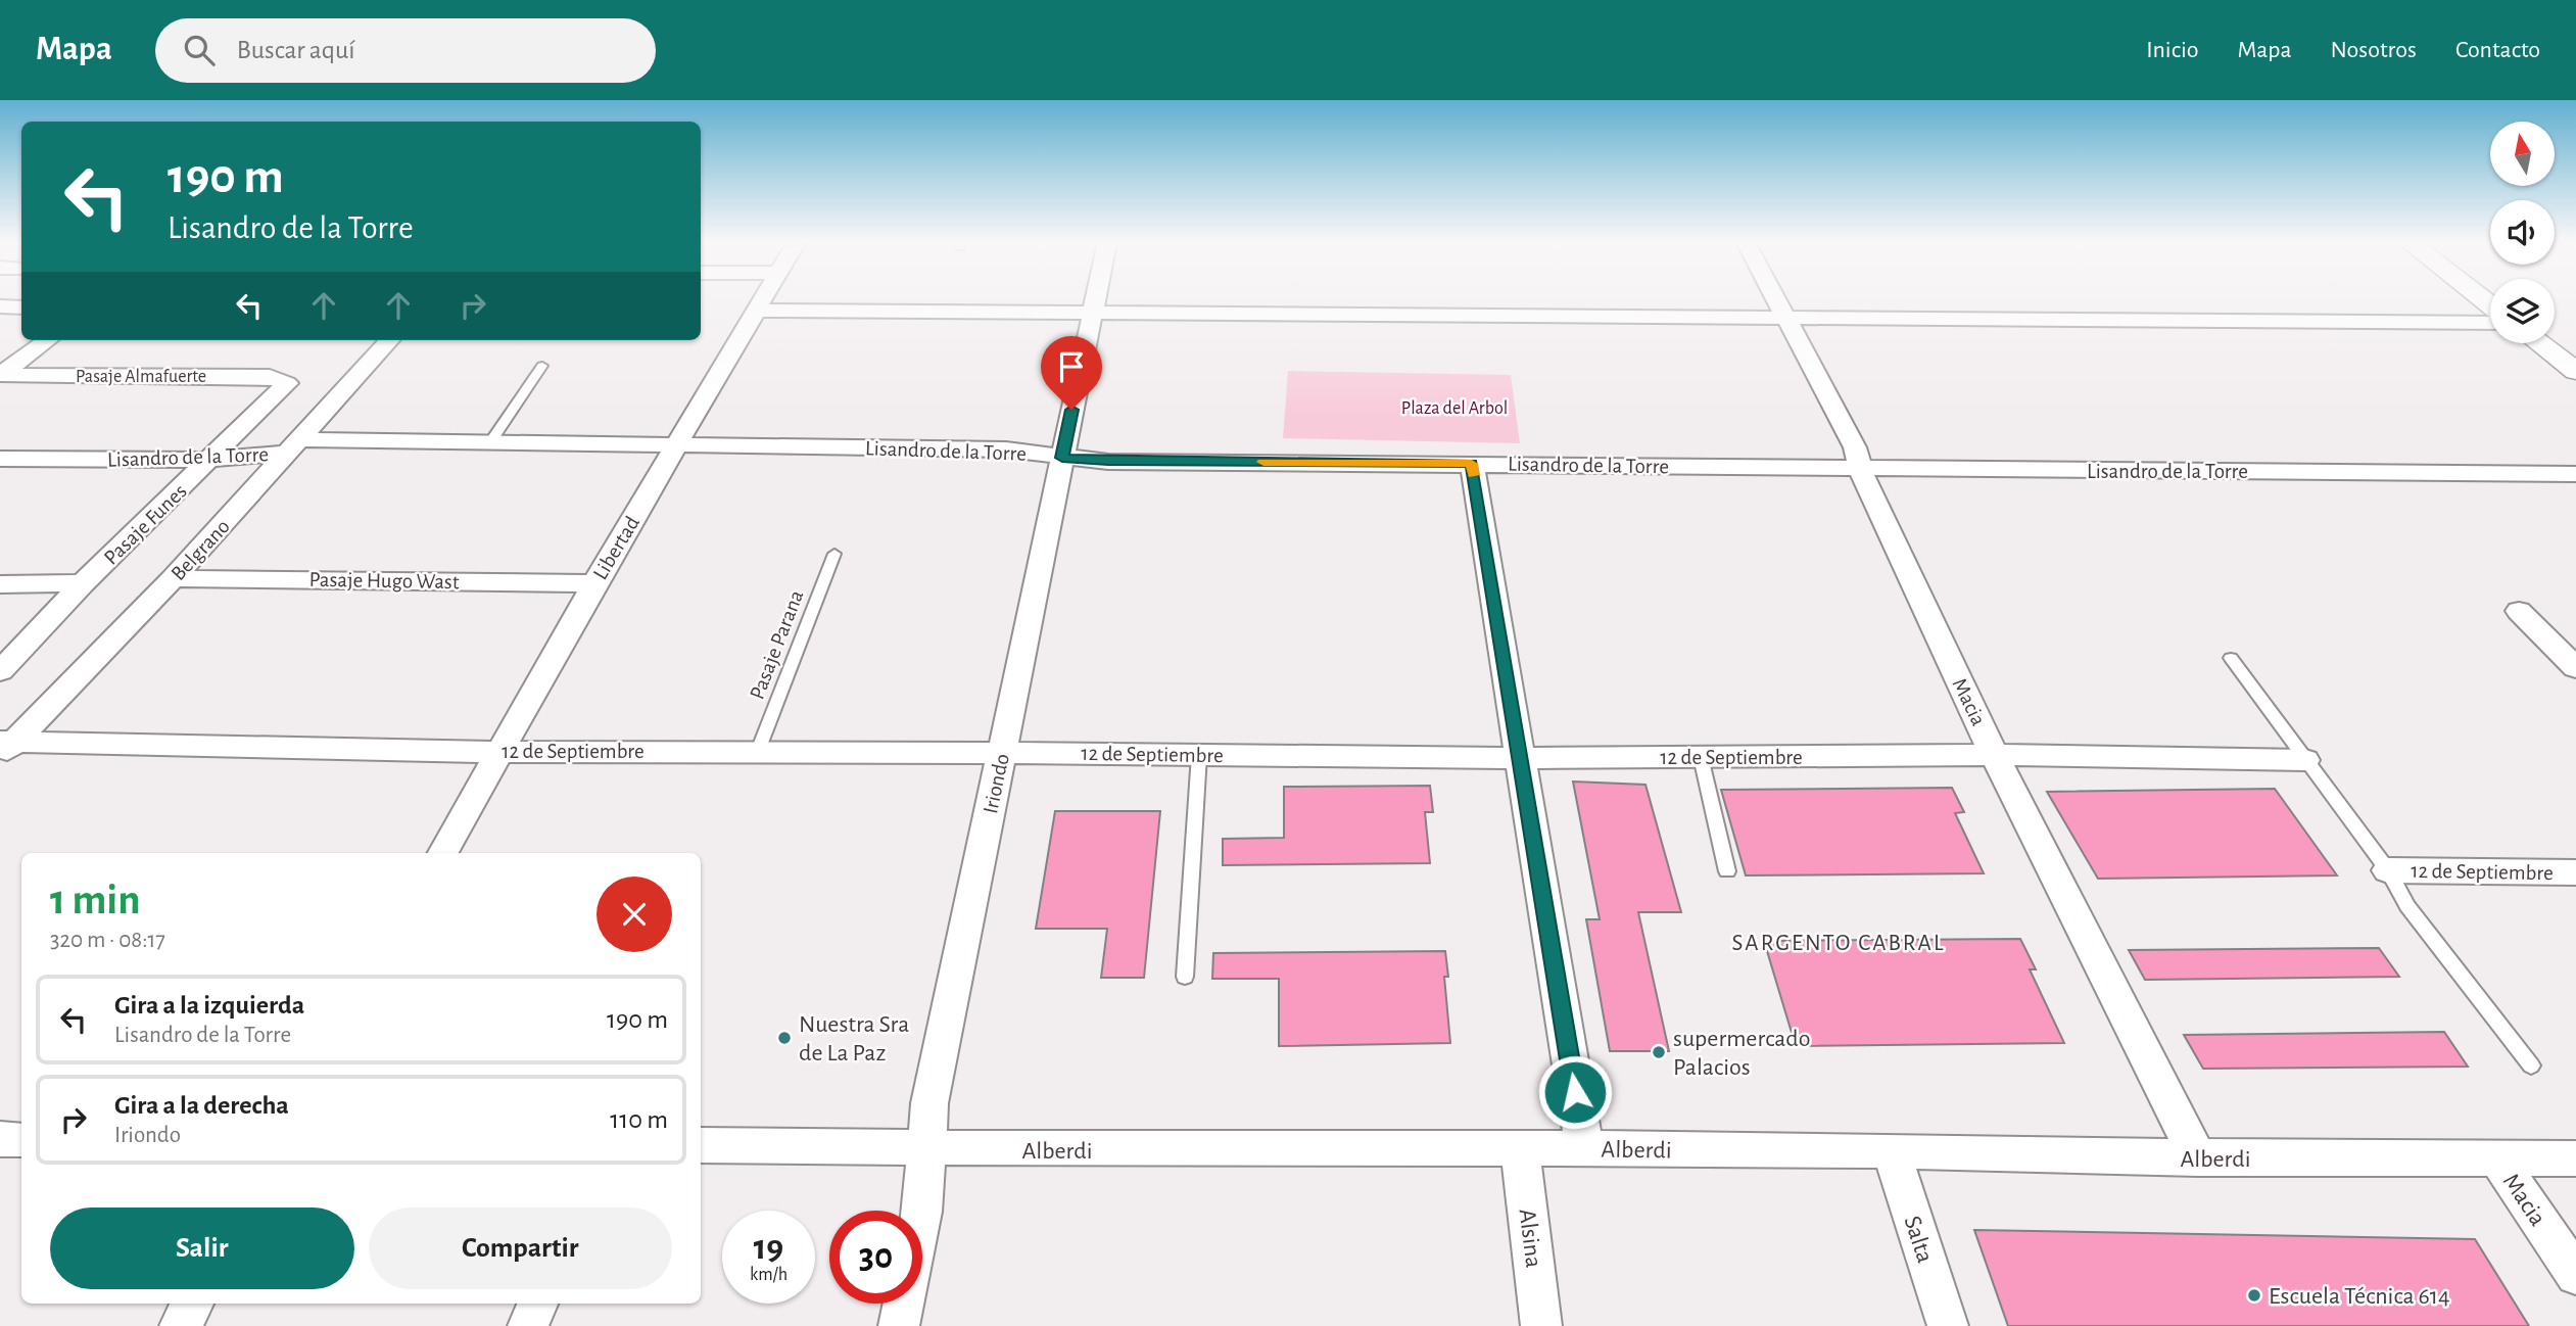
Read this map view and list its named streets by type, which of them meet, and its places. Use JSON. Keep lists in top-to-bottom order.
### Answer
{
  "streets": {
    "street": [
      "Pasaje Almafuerte",
      "Lisandro de la Torre",
      "Pasaje Funes",
      "Libertad",
      "Belgrano",
      "Pasaje Hugo Wast",
      "Macia",
      "12 de Septiembre",
      "Iriondo",
      "Alberdi",
      "Alsina",
      "Salta"
    ],
    "lane": ["Pasaje Parana"]
  },
  "crossings": [
    ["Pasaje Almafuerte", "Pasaje Funes"],
    ["Lisandro de la Torre", "Pasaje Funes"],
    ["Lisandro de la Torre", "Libertad"],
    ["Lisandro de la Torre", "Belgrano"],
    ["Lisandro de la Torre", "Macia"],
    ["Lisandro de la Torre", "Iriondo"],
    ["Libertad", "Pasaje Hugo Wast"],
    ["Libertad", "12 de Septiembre"],
    ["Belgrano", "Pasaje Hugo Wast"],
    ["Belgrano", "12 de Septiembre"],
    ["Pasaje Parana", "12 de Septiembre"],
    ["Macia", "12 de Septiembre"],
    ["Macia", "Alberdi"],
    ["12 de Septiembre", "Iriondo"],
    ["Iriondo", "Alberdi"],
    ["Alberdi", "Alsina"],
    ["Alberdi", "Salta"]
  ],
  "districts": ["SARGENTO CABRAL"],
  "parks": ["Plaza del Arbol"],
  "places": ["Nuestra Sra de La Paz", "supermercado Palacios", "Escuela Técnica 614"],
  "north": "top",
  "page": {
    "header": "Mapa",
    "search": "Buscar aquí",
    "nav": [
      "Inicio",
      "Mapa",
      "Nosotros",
      "Contacto"
    ],
    "turn": ["190 m", "Lisandro de la Torre"],
    "heading": ["1 min", "320 m · 08:17"],
    "list": [
      {
        "name": "Gira a la izquierda",
        "note": "Lisandro de la Torre",
        "value": "190 m"
      },
      {
        "name": "Gira a la derecha",
        "note": "Iriondo",
        "value": "110 m"
      }
    ],
    "buttons": ["Salir", "Compartir"],
    "speed": "19 km/h",
    "limit": "30"
  }
}
